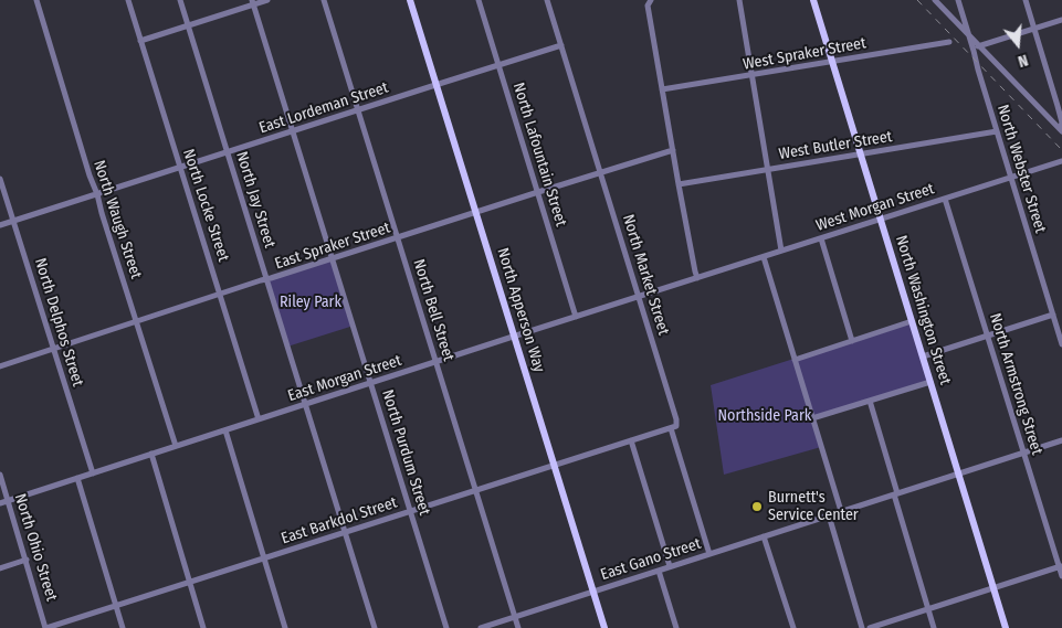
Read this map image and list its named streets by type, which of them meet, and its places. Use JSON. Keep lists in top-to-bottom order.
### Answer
{
  "streets": {
    "main road": ["North Apperson Way", "North Washington Street"],
    "street": [
      "West Spraker Street",
      "East Lordeman Street",
      "West Butler Street",
      "North Lafountain Street",
      "North Webster Street",
      "North Jay Street",
      "North Locke Street",
      "West Morgan Street",
      "North Waugh Street",
      "East Spraker Street",
      "North Market Street",
      "North Bell Street",
      "North Delphos Street",
      "East Morgan Street",
      "North Armstrong Street",
      "North Purdum Street",
      "East Barkdol Street",
      "North Ohio Street",
      "East Gano Street"
    ]
  },
  "crossings": [
    ["West Spraker Street", "North Washington Street"],
    ["East Lordeman Street", "North Lafountain Street"],
    ["East Lordeman Street", "North Jay Street"],
    ["East Lordeman Street", "North Locke Street"],
    ["East Lordeman Street", "North Waugh Street"],
    ["East Lordeman Street", "North Market Street"],
    ["East Lordeman Street", "North Bell Street"],
    ["East Lordeman Street", "North Apperson Way"],
    ["East Lordeman Street", "North Delphos Street"],
    ["East Lordeman Street", "North Purdum Street"],
    ["West Butler Street", "North Webster Street"],
    ["West Butler Street", "North Washington Street"],
    ["North Lafountain Street", "East Spraker Street"],
    ["North Lafountain Street", "East Morgan Street"],
    ["North Webster Street", "West Morgan Street"],
    ["North Jay Street", "East Spraker Street"],
    ["North Jay Street", "East Morgan Street"],
    ["North Jay Street", "East Barkdol Street"],
    ["North Locke Street", "East Spraker Street"],
    ["North Locke Street", "East Morgan Street"],
    ["West Morgan Street", "North Washington Street"],
    ["West Morgan Street", "East Morgan Street"],
    ["West Morgan Street", "North Armstrong Street"],
    ["North Waugh Street", "East Spraker Street"],
    ["North Waugh Street", "East Morgan Street"],
    ["East Spraker Street", "North Market Street"],
    ["East Spraker Street", "North Bell Street"],
    ["East Spraker Street", "North Apperson Way"],
    ["East Spraker Street", "North Delphos Street"],
    ["East Spraker Street", "North Purdum Street"],
    ["North Market Street", "East Morgan Street"],
    ["North Market Street", "East Barkdol Street"],
    ["North Market Street", "East Gano Street"],
    ["North Bell Street", "East Morgan Street"],
    ["North Bell Street", "East Barkdol Street"],
    ["North Bell Street", "East Gano Street"],
    ["North Apperson Way", "East Morgan Street"],
    ["North Apperson Way", "East Barkdol Street"],
    ["North Apperson Way", "East Gano Street"],
    ["North Washington Street", "East Gano Street"],
    ["North Delphos Street", "East Morgan Street"],
    ["East Morgan Street", "North Purdum Street"],
    ["East Morgan Street", "North Ohio Street"],
    ["North Armstrong Street", "East Gano Street"],
    ["North Purdum Street", "East Barkdol Street"],
    ["East Barkdol Street", "North Ohio Street"]
  ],
  "parks": ["Riley Park", "Northside Park"],
  "places": ["Burnett's Service Center"],
  "north": "bottom"
}
